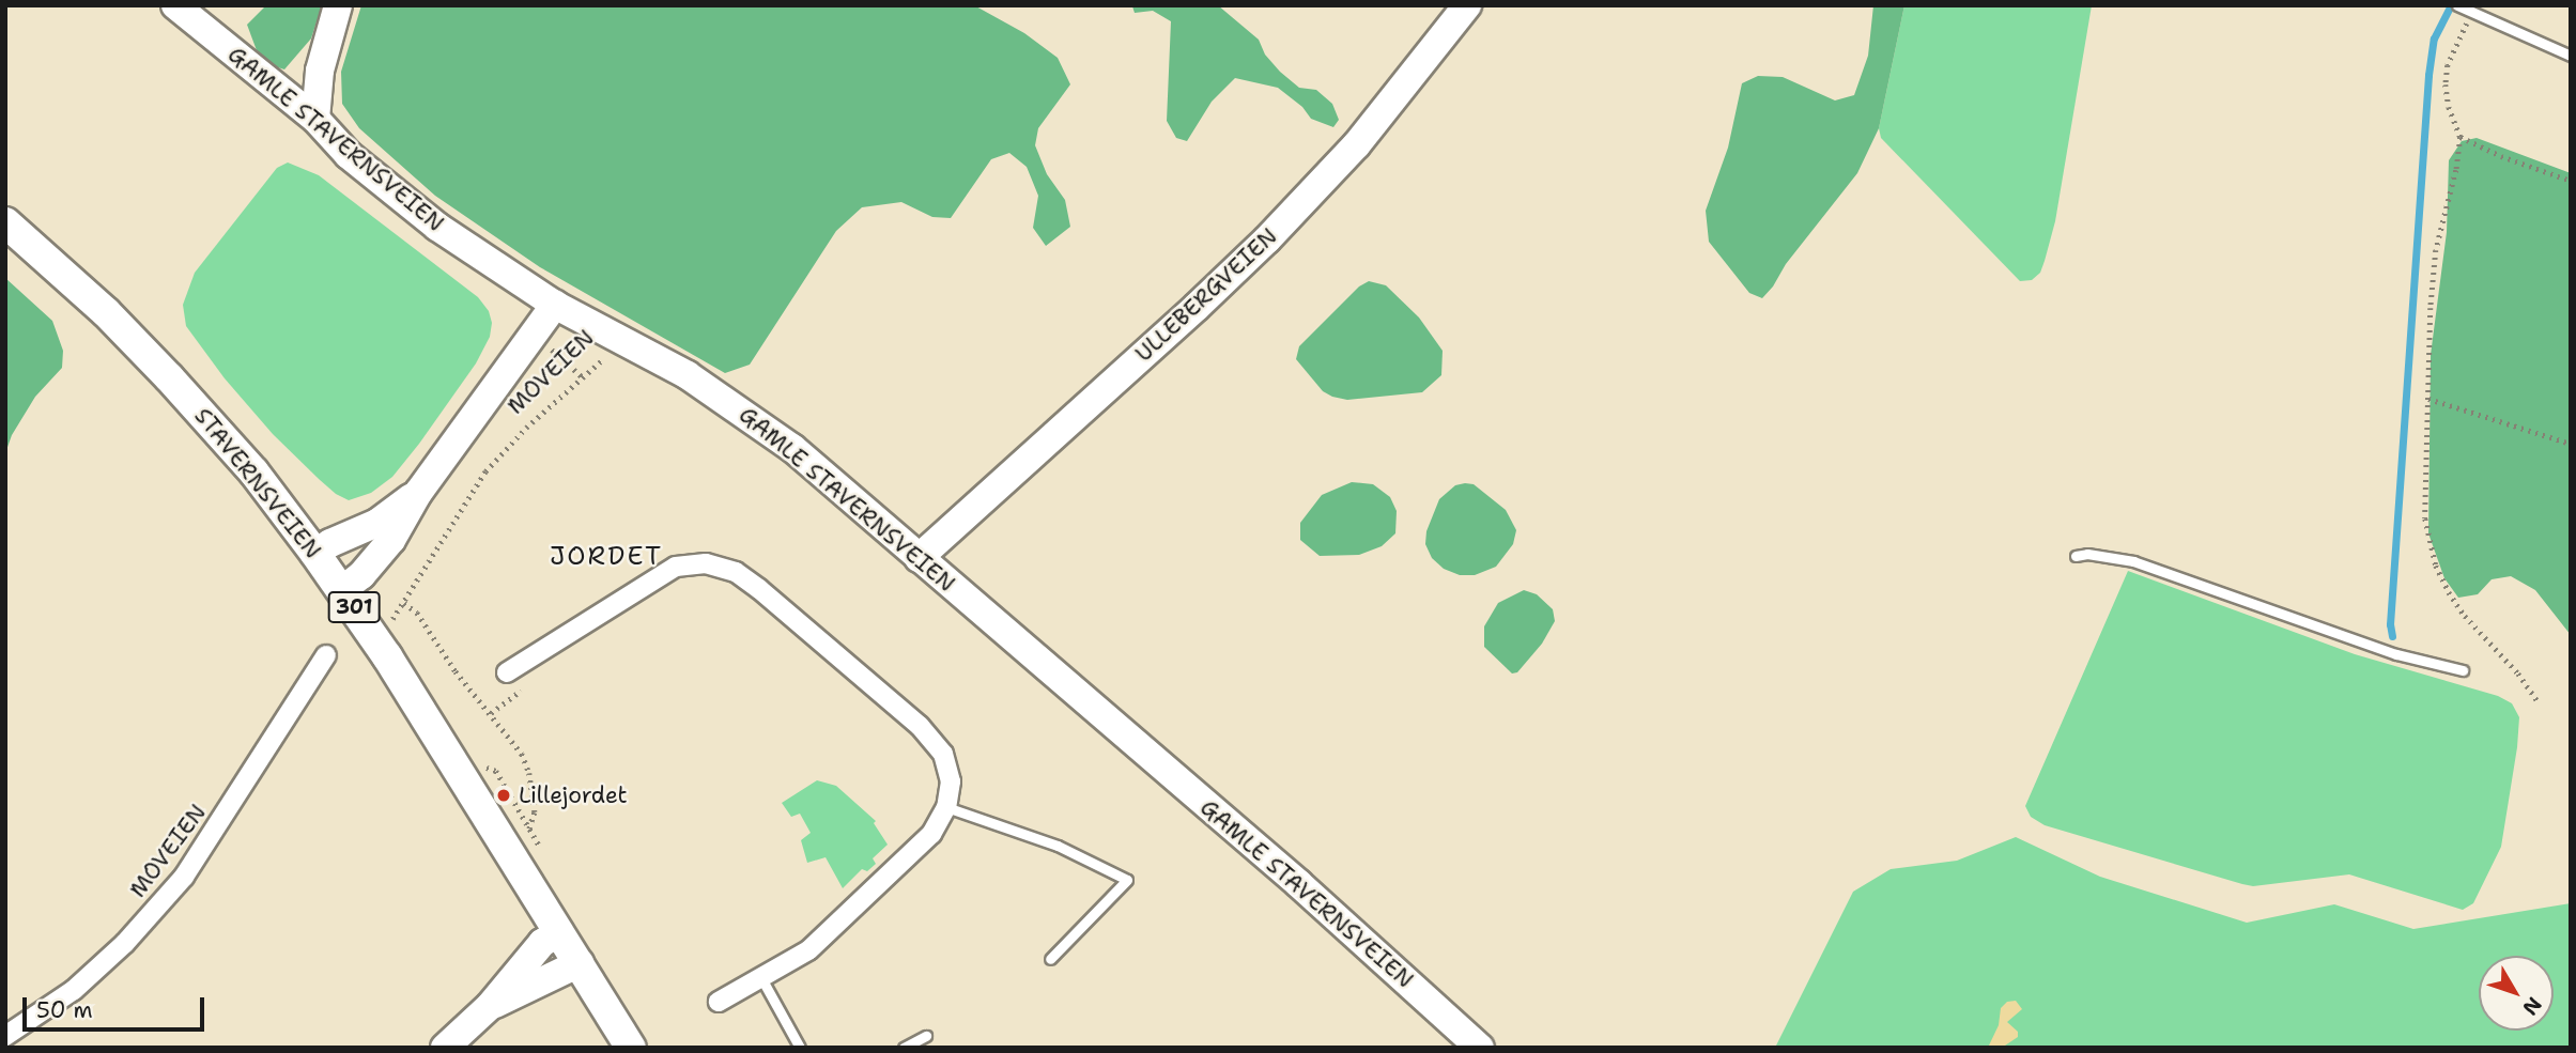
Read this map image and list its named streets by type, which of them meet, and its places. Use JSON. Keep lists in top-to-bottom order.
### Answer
{
  "streets": {
    "main road": ["STAVERNSVEIEN", "301"],
    "street": ["GAMLE STAVERNSVEIEN", "ULLEBERGVEIEN", "MOVEIEN"]
  },
  "crossings": [
    ["GAMLE STAVERNSVEIEN", "ULLEBERGVEIEN"],
    ["GAMLE STAVERNSVEIEN", "MOVEIEN"]
  ],
  "districts": ["JORDET"],
  "places": ["Lillejordet"],
  "scale_bar": "50 m",
  "north": "bottom right"
}
